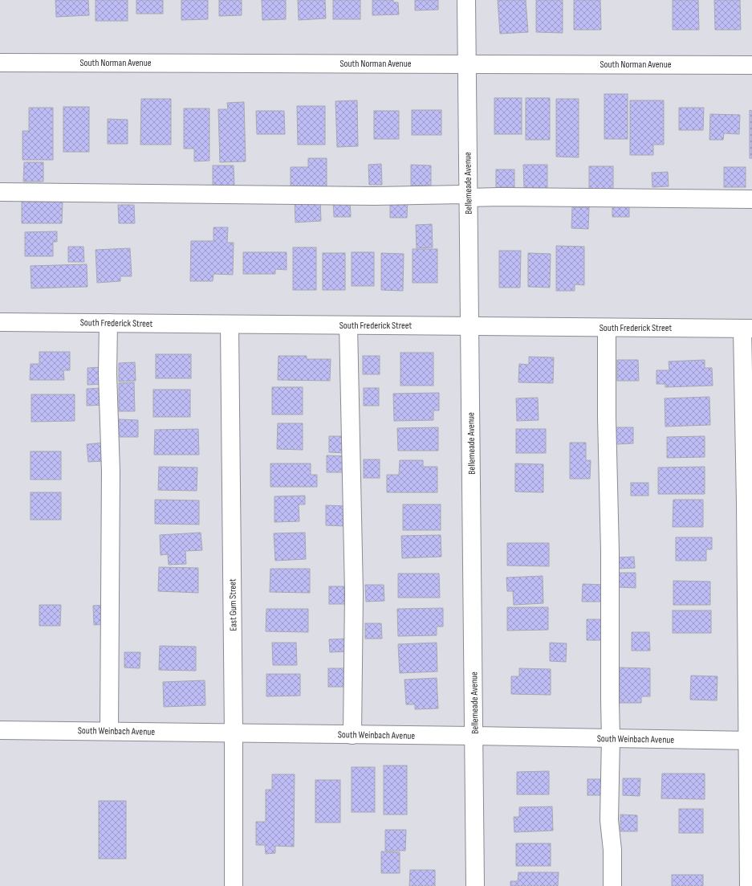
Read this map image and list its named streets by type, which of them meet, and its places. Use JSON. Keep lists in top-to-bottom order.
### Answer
{
  "streets": {
    "street": [
      "South Norman Avenue",
      "Bellemeade Avenue",
      "South Frederick Street",
      "East Gum Street",
      "South Weinbach Avenue"
    ]
  },
  "crossings": [
    ["South Norman Avenue", "Bellemeade Avenue"],
    ["Bellemeade Avenue", "South Frederick Street"],
    ["Bellemeade Avenue", "South Weinbach Avenue"],
    ["South Frederick Street", "East Gum Street"],
    ["East Gum Street", "South Weinbach Avenue"]
  ]
}
